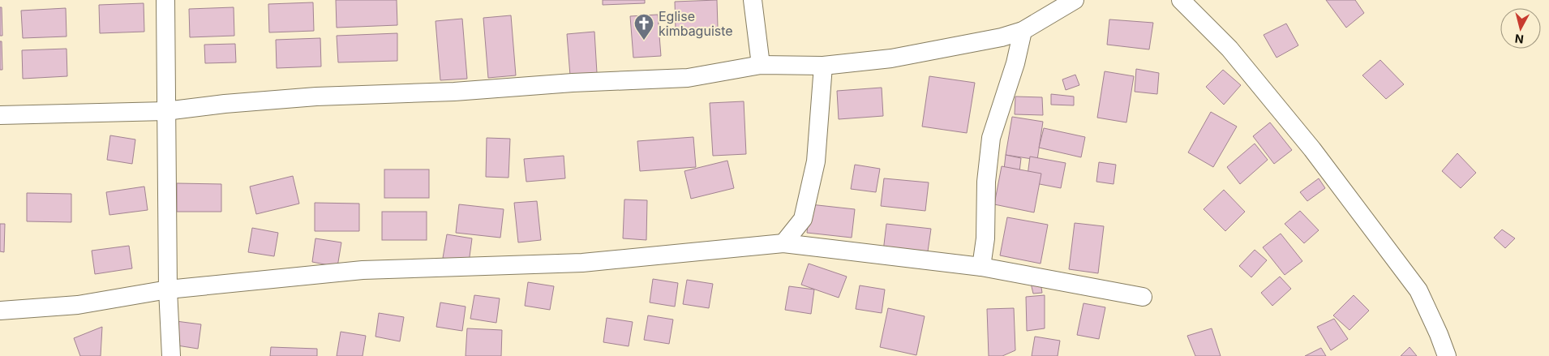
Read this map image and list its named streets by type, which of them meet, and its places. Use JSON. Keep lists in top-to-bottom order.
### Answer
{
  "places": {
    "church": ["Eglise kimbaguiste"]
  },
  "north": "bottom"
}
